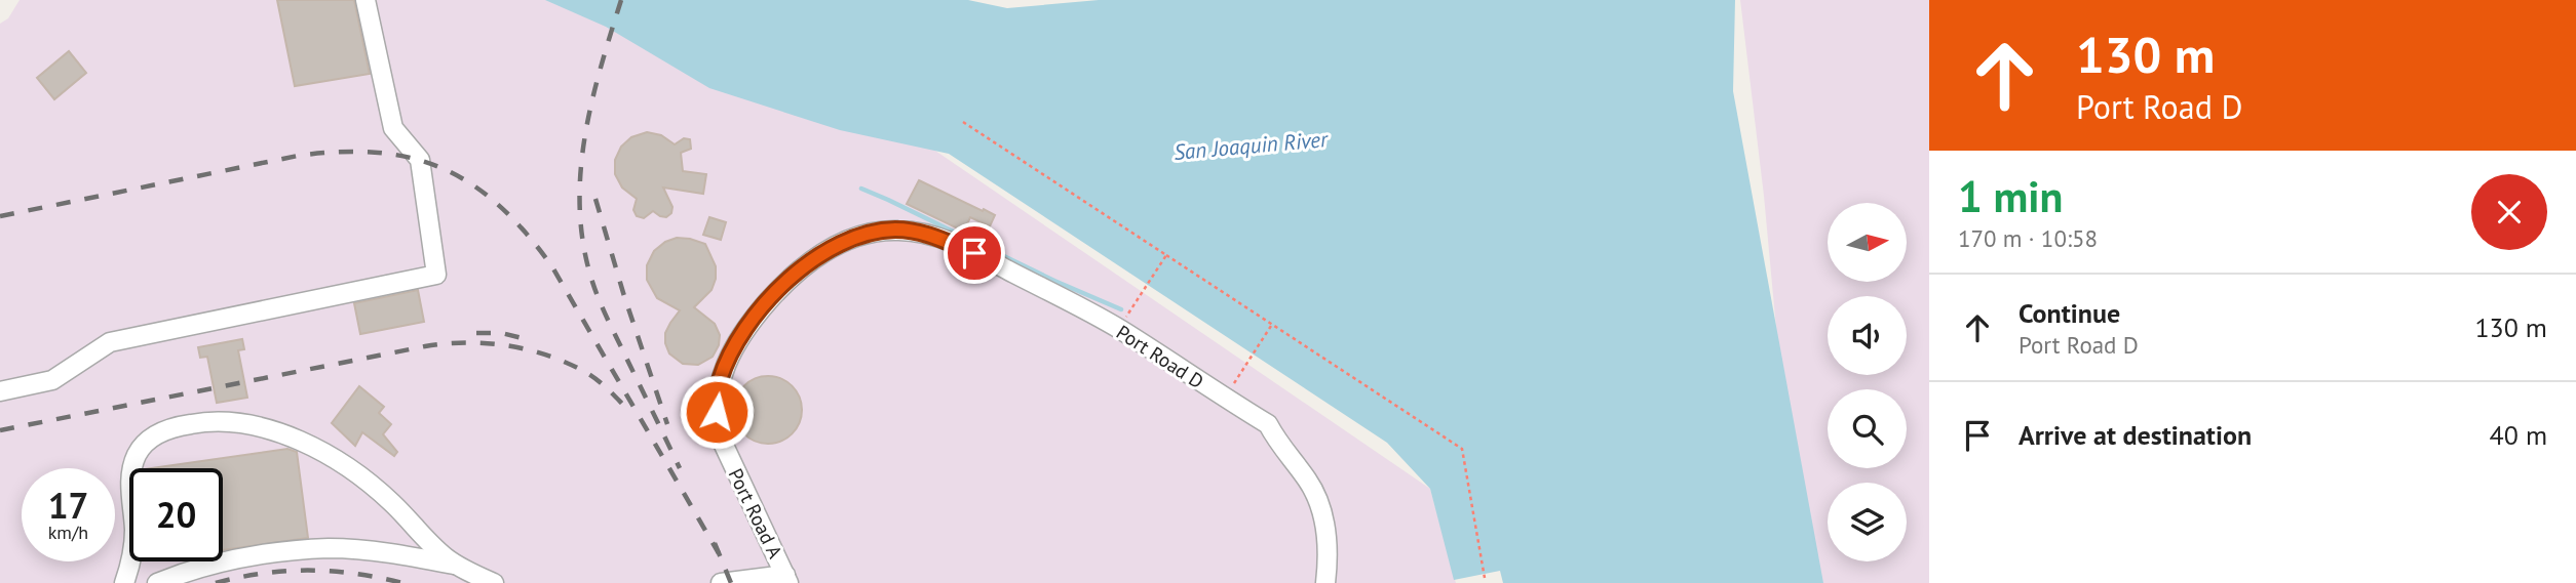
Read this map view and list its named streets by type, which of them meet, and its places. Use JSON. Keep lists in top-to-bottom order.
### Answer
{
  "streets": {
    "lane": ["Port Road D", "Port Road A"]
  },
  "crossings": [
    ["Port Road D", "Port Road A"]
  ],
  "water": ["San Joaquin River"],
  "north": "right",
  "page": {
    "turn": ["130 m", "Port Road D"],
    "heading": ["1 min", "170 m · 10:58"],
    "list": [
      {
        "name": "Continue",
        "note": "Port Road D",
        "value": "130 m"
      },
      {
        "name": "Arrive at destination",
        "value": "40 m"
      }
    ],
    "speed": "17 km/h",
    "limit": "20"
  }
}
